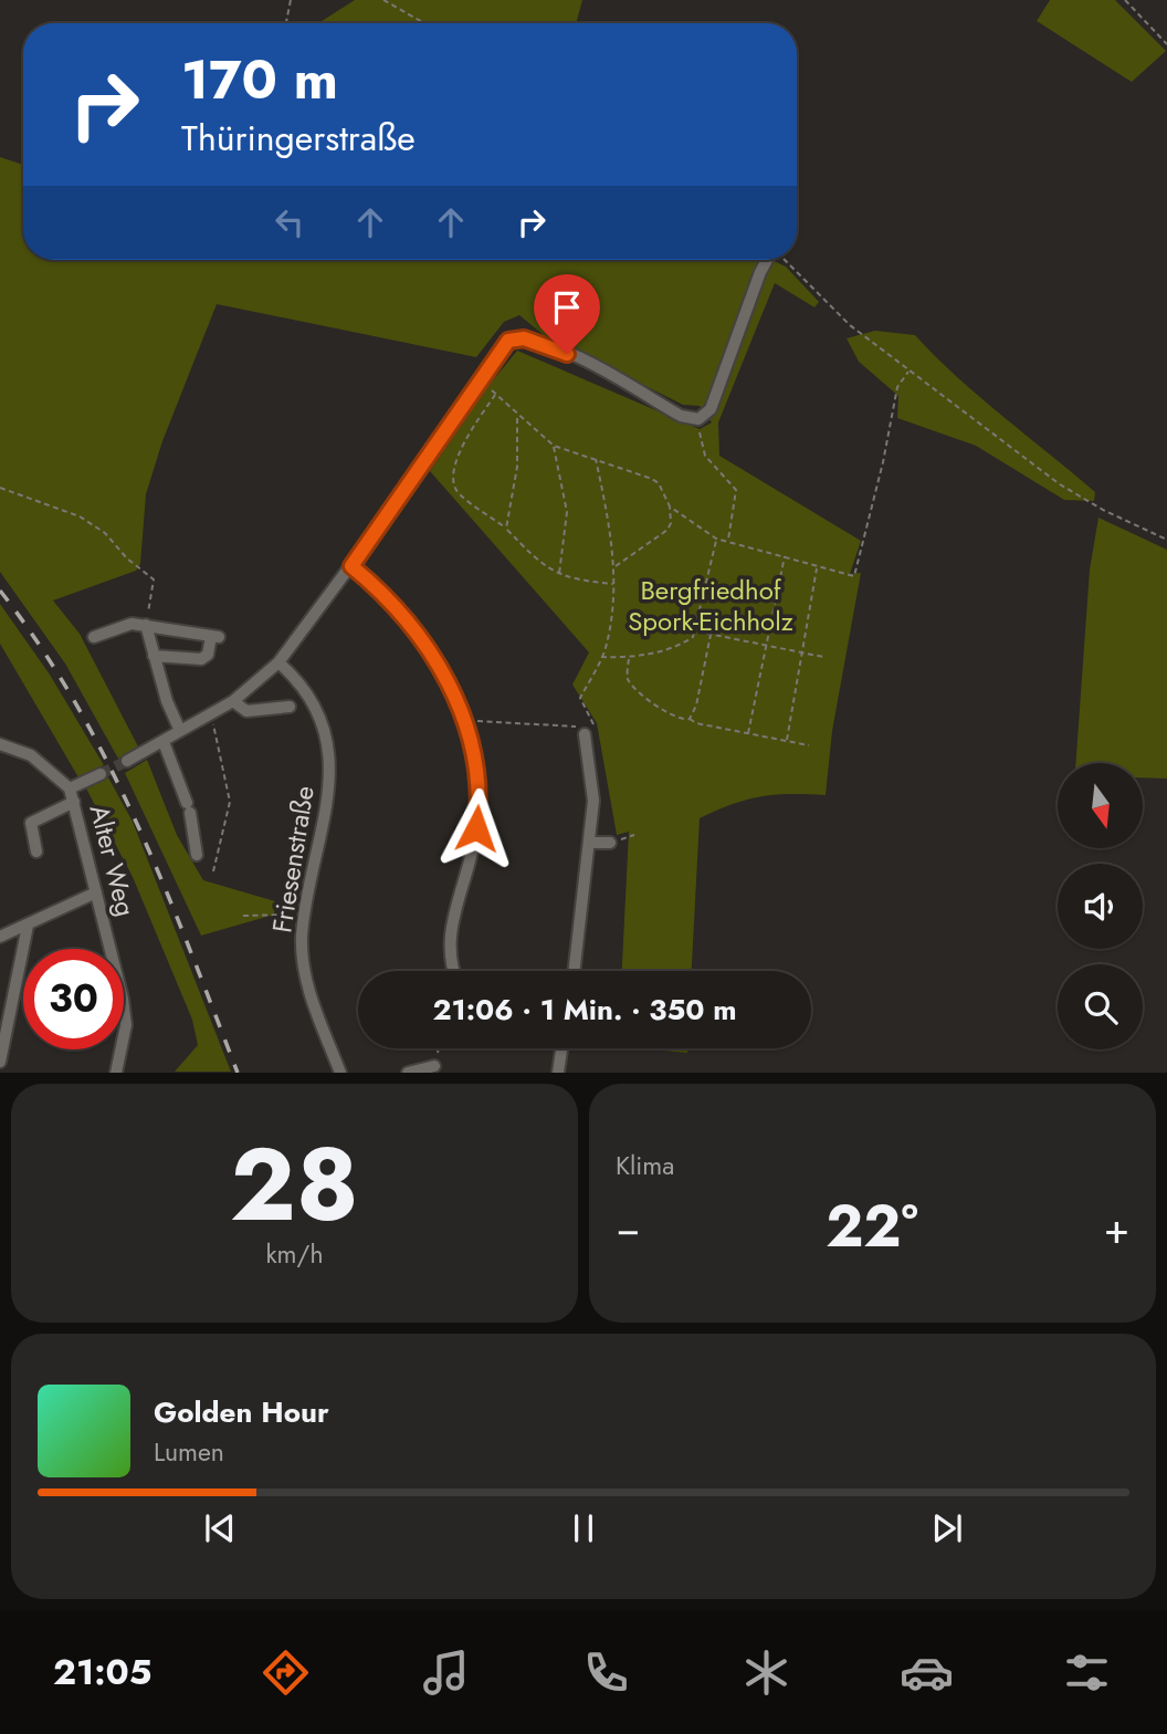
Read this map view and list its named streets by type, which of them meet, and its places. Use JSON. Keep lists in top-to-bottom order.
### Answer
{
  "streets": {
    "street": ["Friesenstraße", "Alter Weg"]
  },
  "parks": ["Bergfriedhof Spork-Eichholz"],
  "north": "bottom",
  "page": {
    "turn": ["170 m", "Thüringerstraße"],
    "limit": "30",
    "trip": "21:06 · 1 Min. · 350 m",
    "tile": [
      ["28", "km/h"],
      "Klima"
    ],
    "heat": ["−", "22°", "+"],
    "song": ["Golden Hour", "Lumen"],
    "tabs": "21:05"
  }
}
